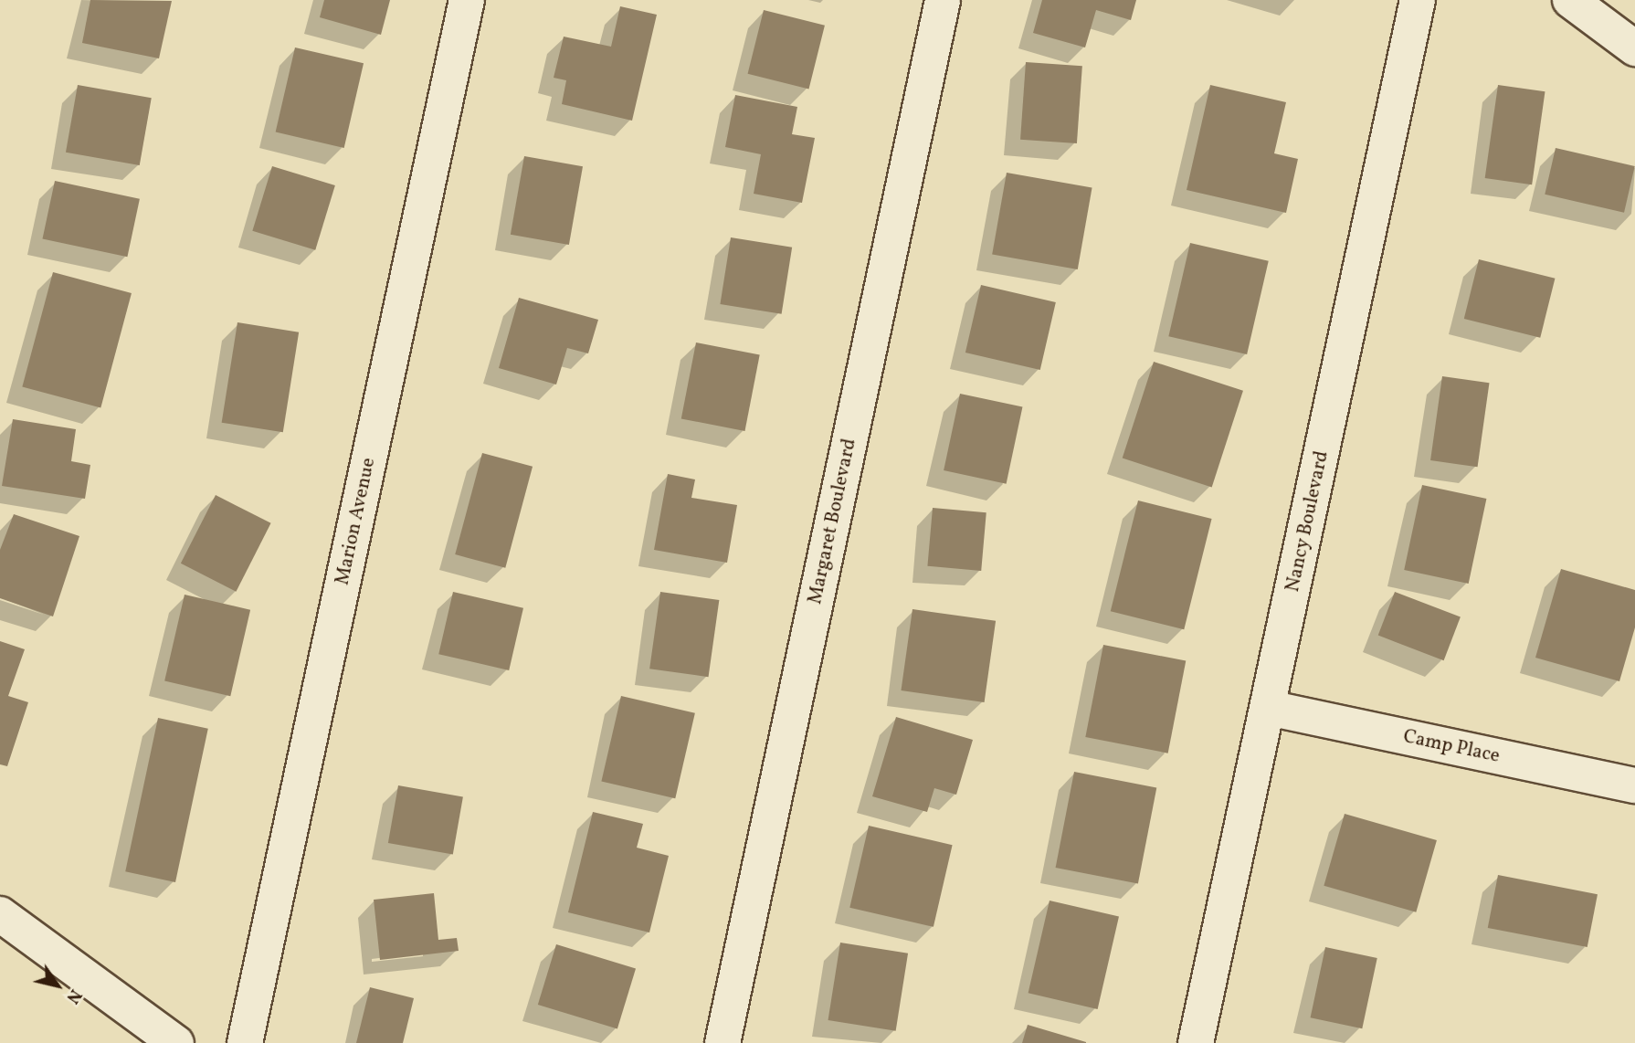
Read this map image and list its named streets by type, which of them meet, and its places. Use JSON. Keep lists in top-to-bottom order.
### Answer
{
  "streets": {
    "street": [
      "Marion Avenue",
      "Margaret Boulevard",
      "Nancy Boulevard",
      "Camp Place"
    ]
  },
  "crossings": [
    ["Nancy Boulevard", "Camp Place"]
  ],
  "north": "bottom right"
}
